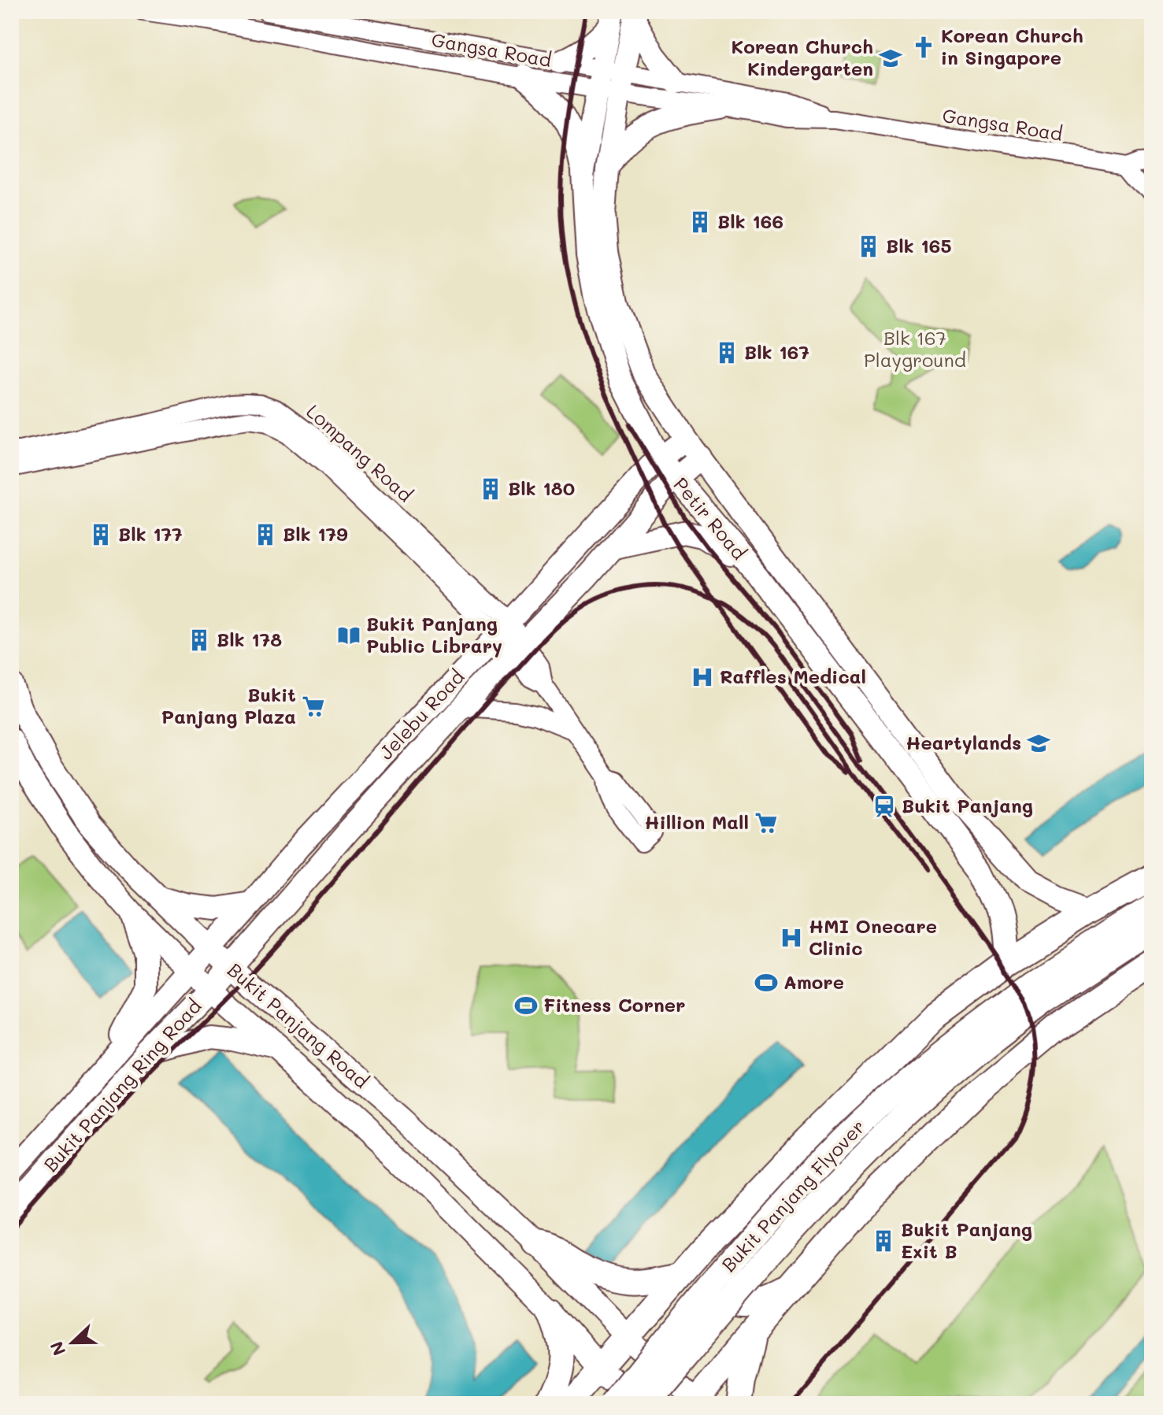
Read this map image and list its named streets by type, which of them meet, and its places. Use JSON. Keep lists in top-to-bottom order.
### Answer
{
  "streets": {
    "highway": ["Bukit Panjang Flyover"],
    "main road": [
      "Petir Road",
      "Jelebu Road",
      "Bukit Panjang Road",
      "Bukit Panjang Ring Road"
    ],
    "street": ["Gangsa Road", "Lompang Road"]
  },
  "crossings": [
    ["Gangsa Road", "Petir Road"],
    ["Lompang Road", "Jelebu Road"],
    ["Petir Road", "Jelebu Road"],
    ["Jelebu Road", "Bukit Panjang Road"],
    ["Jelebu Road", "Bukit Panjang Ring Road"],
    ["Bukit Panjang Road", "Bukit Panjang Ring Road"],
    ["Bukit Panjang Road", "Bukit Panjang Flyover"]
  ],
  "parks": ["Blk 167 Playground"],
  "places": {
    "church": ["Korean Church in Singapore"],
    "school or university": ["Korean Church Kindergarten", "Heartylands"],
    "building": [
      "Blk 166",
      "Blk 165",
      "Blk 167",
      "Blk 180",
      "Blk 177",
      "Blk 179",
      "Blk 178",
      "Bukit Panjang Exit B"
    ],
    "library": ["Bukit Panjang Public Library"],
    "hospital": ["Raffles Medical", "HMI Onecare Clinic"],
    "supermarket": ["Bukit Panjang Plaza", "Hillion Mall"],
    "station": ["Bukit Panjang"],
    "sports": ["Amore", "Fitness Corner"]
  },
  "north": "left"
}
